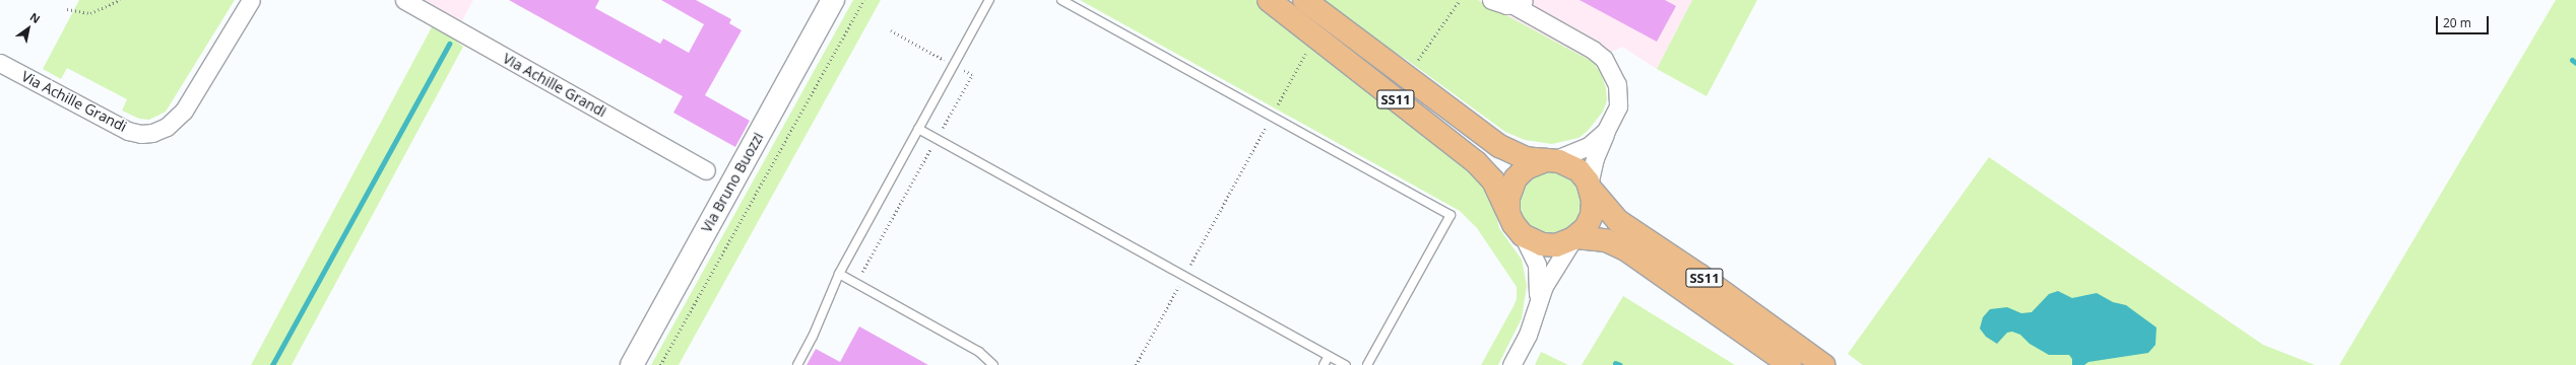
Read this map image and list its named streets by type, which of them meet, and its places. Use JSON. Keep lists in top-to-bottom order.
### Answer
{
  "streets": {
    "main road": ["SS11", "Via Bruno Buozzi"],
    "street": ["Via Achille Grandi"]
  },
  "scale_bar": "20 m",
  "north": "top right"
}
